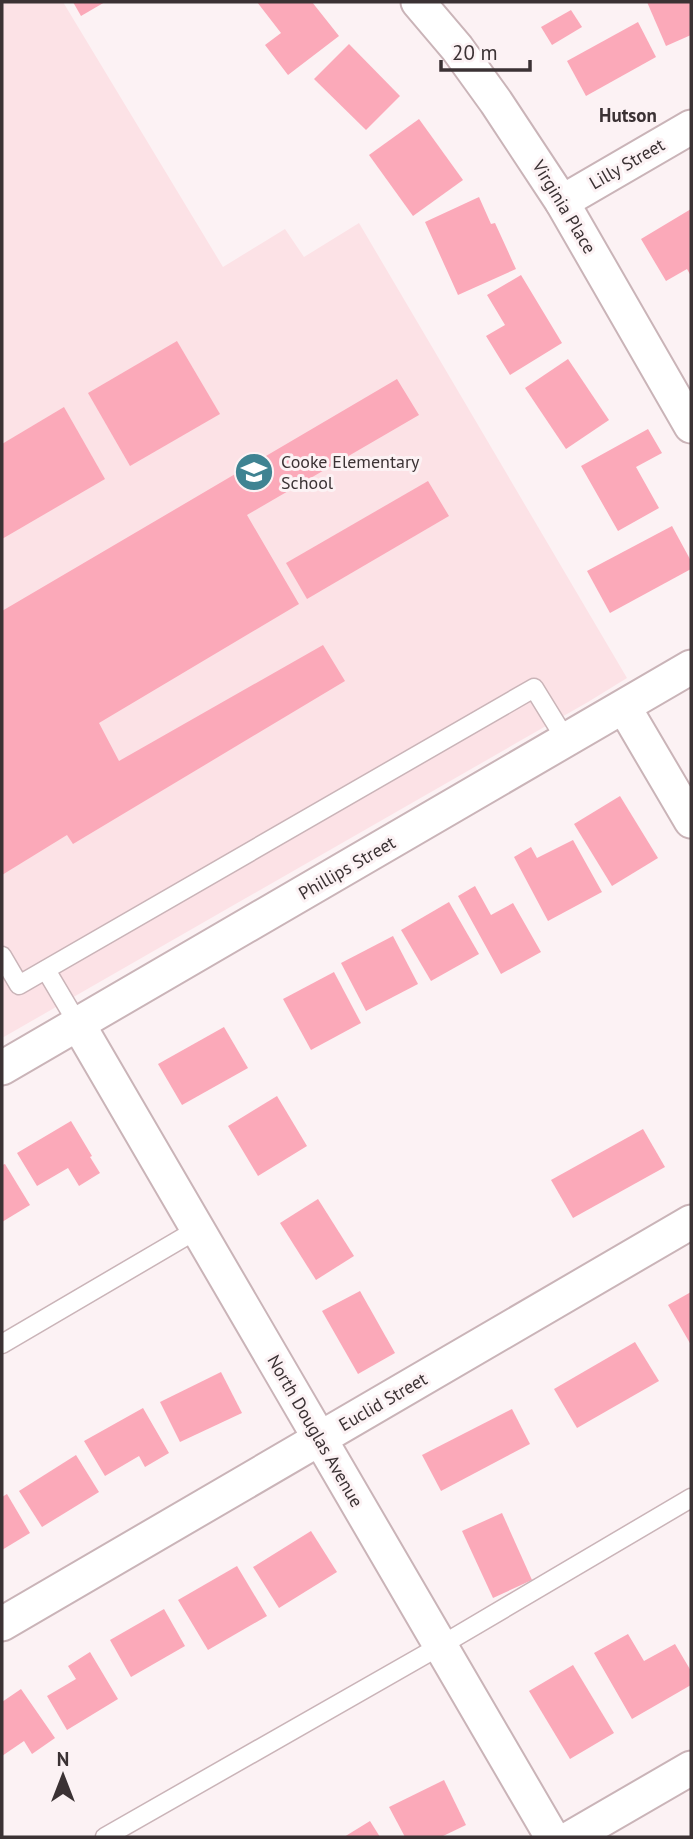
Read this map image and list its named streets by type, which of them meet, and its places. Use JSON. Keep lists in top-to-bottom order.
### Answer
{
  "streets": {
    "street": [
      "Lilly Street",
      "Virginia Place",
      "Phillips Street",
      "Euclid Street",
      "North Douglas Avenue"
    ]
  },
  "crossings": [
    ["Lilly Street", "Virginia Place"],
    ["Phillips Street", "North Douglas Avenue"],
    ["Euclid Street", "North Douglas Avenue"]
  ],
  "districts": ["Hutson"],
  "places": {
    "school or university": ["Cooke Elementary School"]
  },
  "scale_bar": "20 m",
  "north": "top"
}
